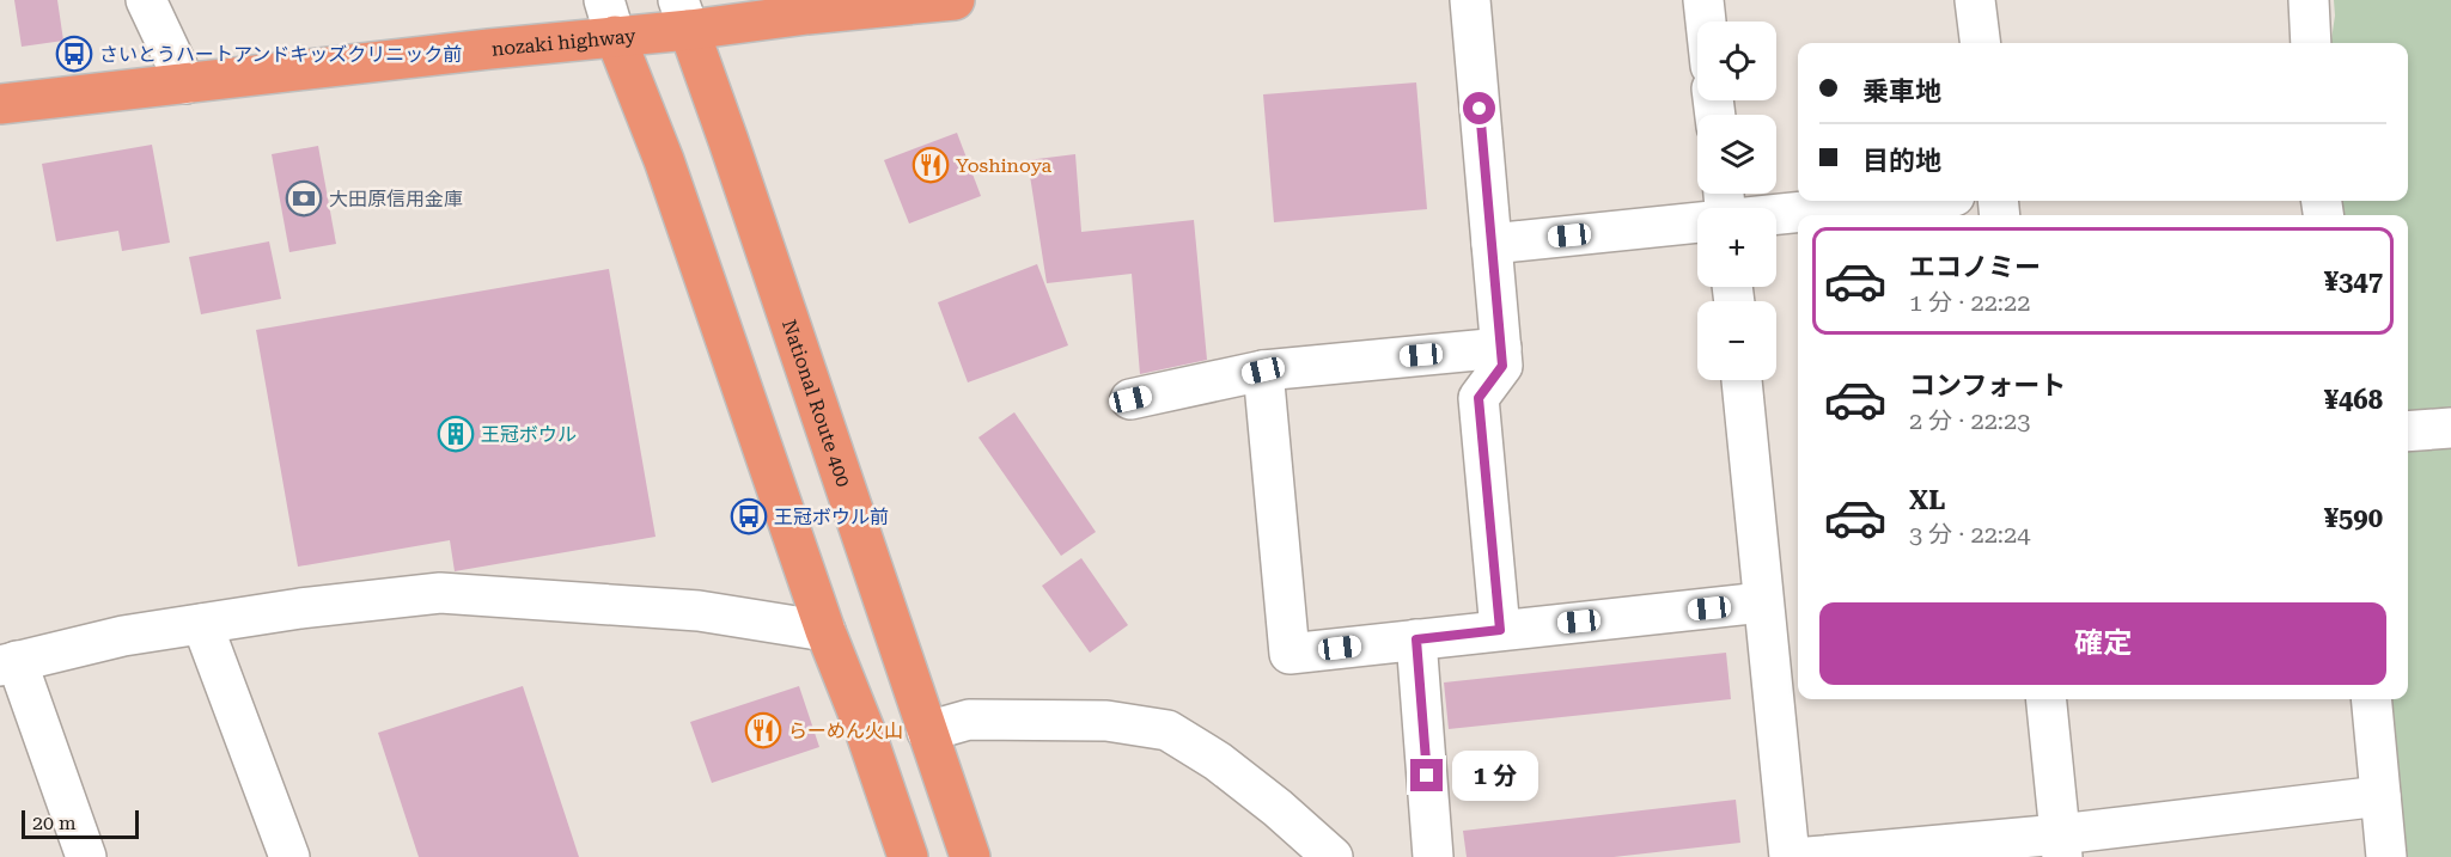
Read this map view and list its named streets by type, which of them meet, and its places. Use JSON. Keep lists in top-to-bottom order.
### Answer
{
  "streets": {
    "highway": ["nozaki highway", "National Route 400"]
  },
  "crossings": [
    ["nozaki highway", "National Route 400"]
  ],
  "places": {
    "bus stop": ["さいとうハートアンドキッズクリニック前", "王冠ボウル前"],
    "restaurant": ["Yoshinoya", "らーめん火山"],
    "bank": ["大田原信用金庫"],
    "building": ["王冠ボウル"]
  },
  "scale_bar": "20 m",
  "page": {
    "map_buttons": ["+", "−"],
    "banner": ["乗車地", "目的地"],
    "list": [
      {
        "name": "エコノミー",
        "note": "1 分 · 22:22",
        "value": "¥347"
      },
      {
        "name": "コンフォート",
        "note": "2 分 · 22:23",
        "value": "¥468"
      },
      {
        "name": "XL",
        "note": "3 分 · 22:24",
        "value": "¥590"
      }
    ],
    "buttons": "確定",
    "bubble": "1 分",
    "scale": "20 m"
  }
}
